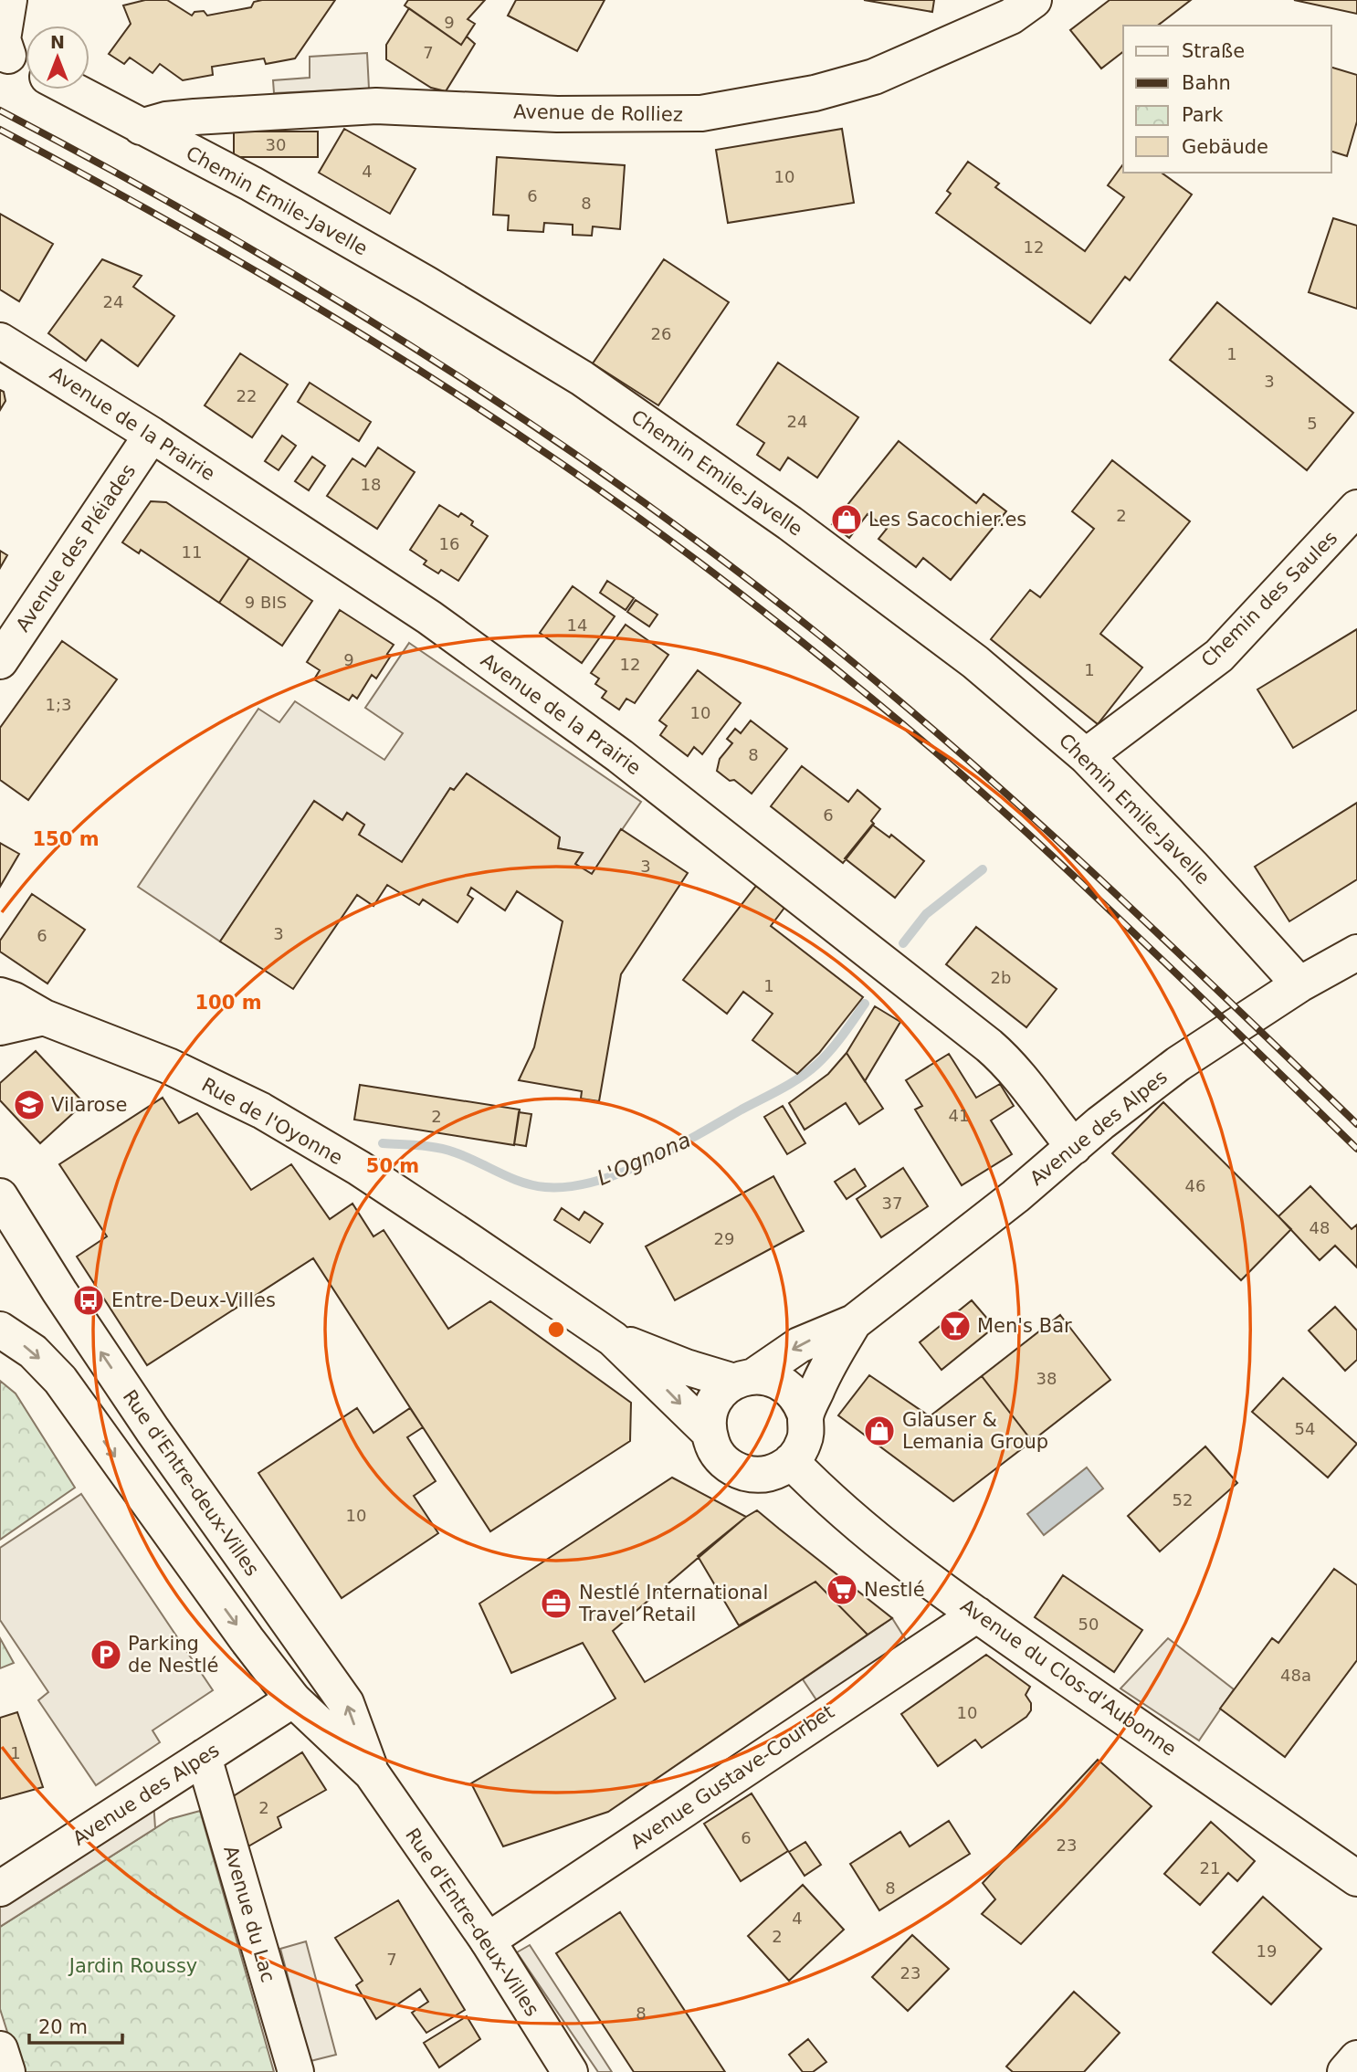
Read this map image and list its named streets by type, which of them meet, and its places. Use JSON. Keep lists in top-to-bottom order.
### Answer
{
  "streets": {
    "street": [
      "Avenue de Rolliez",
      "Chemin Emile-Javelle",
      "Avenue de la Prairie",
      "Avenue des Pléiades",
      "Chemin des Saules",
      "Rue de l'Oyonne",
      "Avenue des Alpes",
      "Rue d'Entre-deux-Villes",
      "Avenue du Clos-d'Aubonne",
      "Avenue Gustave-Courbet",
      "Avenue du Lac"
    ]
  },
  "crossings": [
    ["Avenue de Rolliez", "Chemin Emile-Javelle"],
    ["Chemin Emile-Javelle", "Chemin des Saules"],
    ["Chemin Emile-Javelle", "Avenue des Alpes"],
    ["Avenue de la Prairie", "Avenue des Pléiades"],
    ["Avenue de la Prairie", "Avenue des Alpes"],
    ["Rue de l'Oyonne", "Avenue des Alpes"],
    ["Rue de l'Oyonne", "Avenue du Clos-d'Aubonne"],
    ["Avenue des Alpes", "Rue d'Entre-deux-Villes"],
    ["Avenue des Alpes", "Avenue du Clos-d'Aubonne"],
    ["Avenue des Alpes", "Avenue du Lac"],
    ["Rue d'Entre-deux-Villes", "Avenue Gustave-Courbet"],
    ["Avenue du Clos-d'Aubonne", "Avenue Gustave-Courbet"]
  ],
  "water": ["L'Ognona"],
  "parks": ["Jardin Roussy"],
  "places": {
    "shop": ["Les Sacochier.es", "Glauser & Lemania Group"],
    "school or university": ["Vilarose"],
    "bus stop": ["Entre-Deux-Villes"],
    "bar": ["Men's Bar"],
    "supermarket": ["Nestlé"],
    "office": ["Nestlé International Travel Retail"],
    "parking": ["Parking de Nestlé"]
  },
  "house_numbers": [
    "9",
    "7",
    "30",
    "4",
    "10",
    "6",
    "8",
    "12",
    "24",
    "26",
    "1",
    "3",
    "22",
    "24",
    "5",
    "18",
    "2",
    "16",
    "11",
    "9 BIS",
    "14",
    "9",
    "12",
    "1",
    "1;3",
    "10",
    "8",
    "6",
    "3",
    "3",
    "6",
    "2b",
    "1",
    "41",
    "2",
    "46",
    "37",
    "48",
    "29",
    "38",
    "54",
    "52",
    "10",
    "50",
    "48a",
    "10",
    "1",
    "2",
    "6",
    "23",
    "21",
    "8",
    "4",
    "2",
    "19",
    "7",
    "23",
    "8"
  ],
  "legend": [
    "Straße",
    "Bahn",
    "Park",
    "Gebäude"
  ],
  "scale_bar": "20 m",
  "north": "top",
  "rings": ["150 m", "100 m", "50 m"]
}
